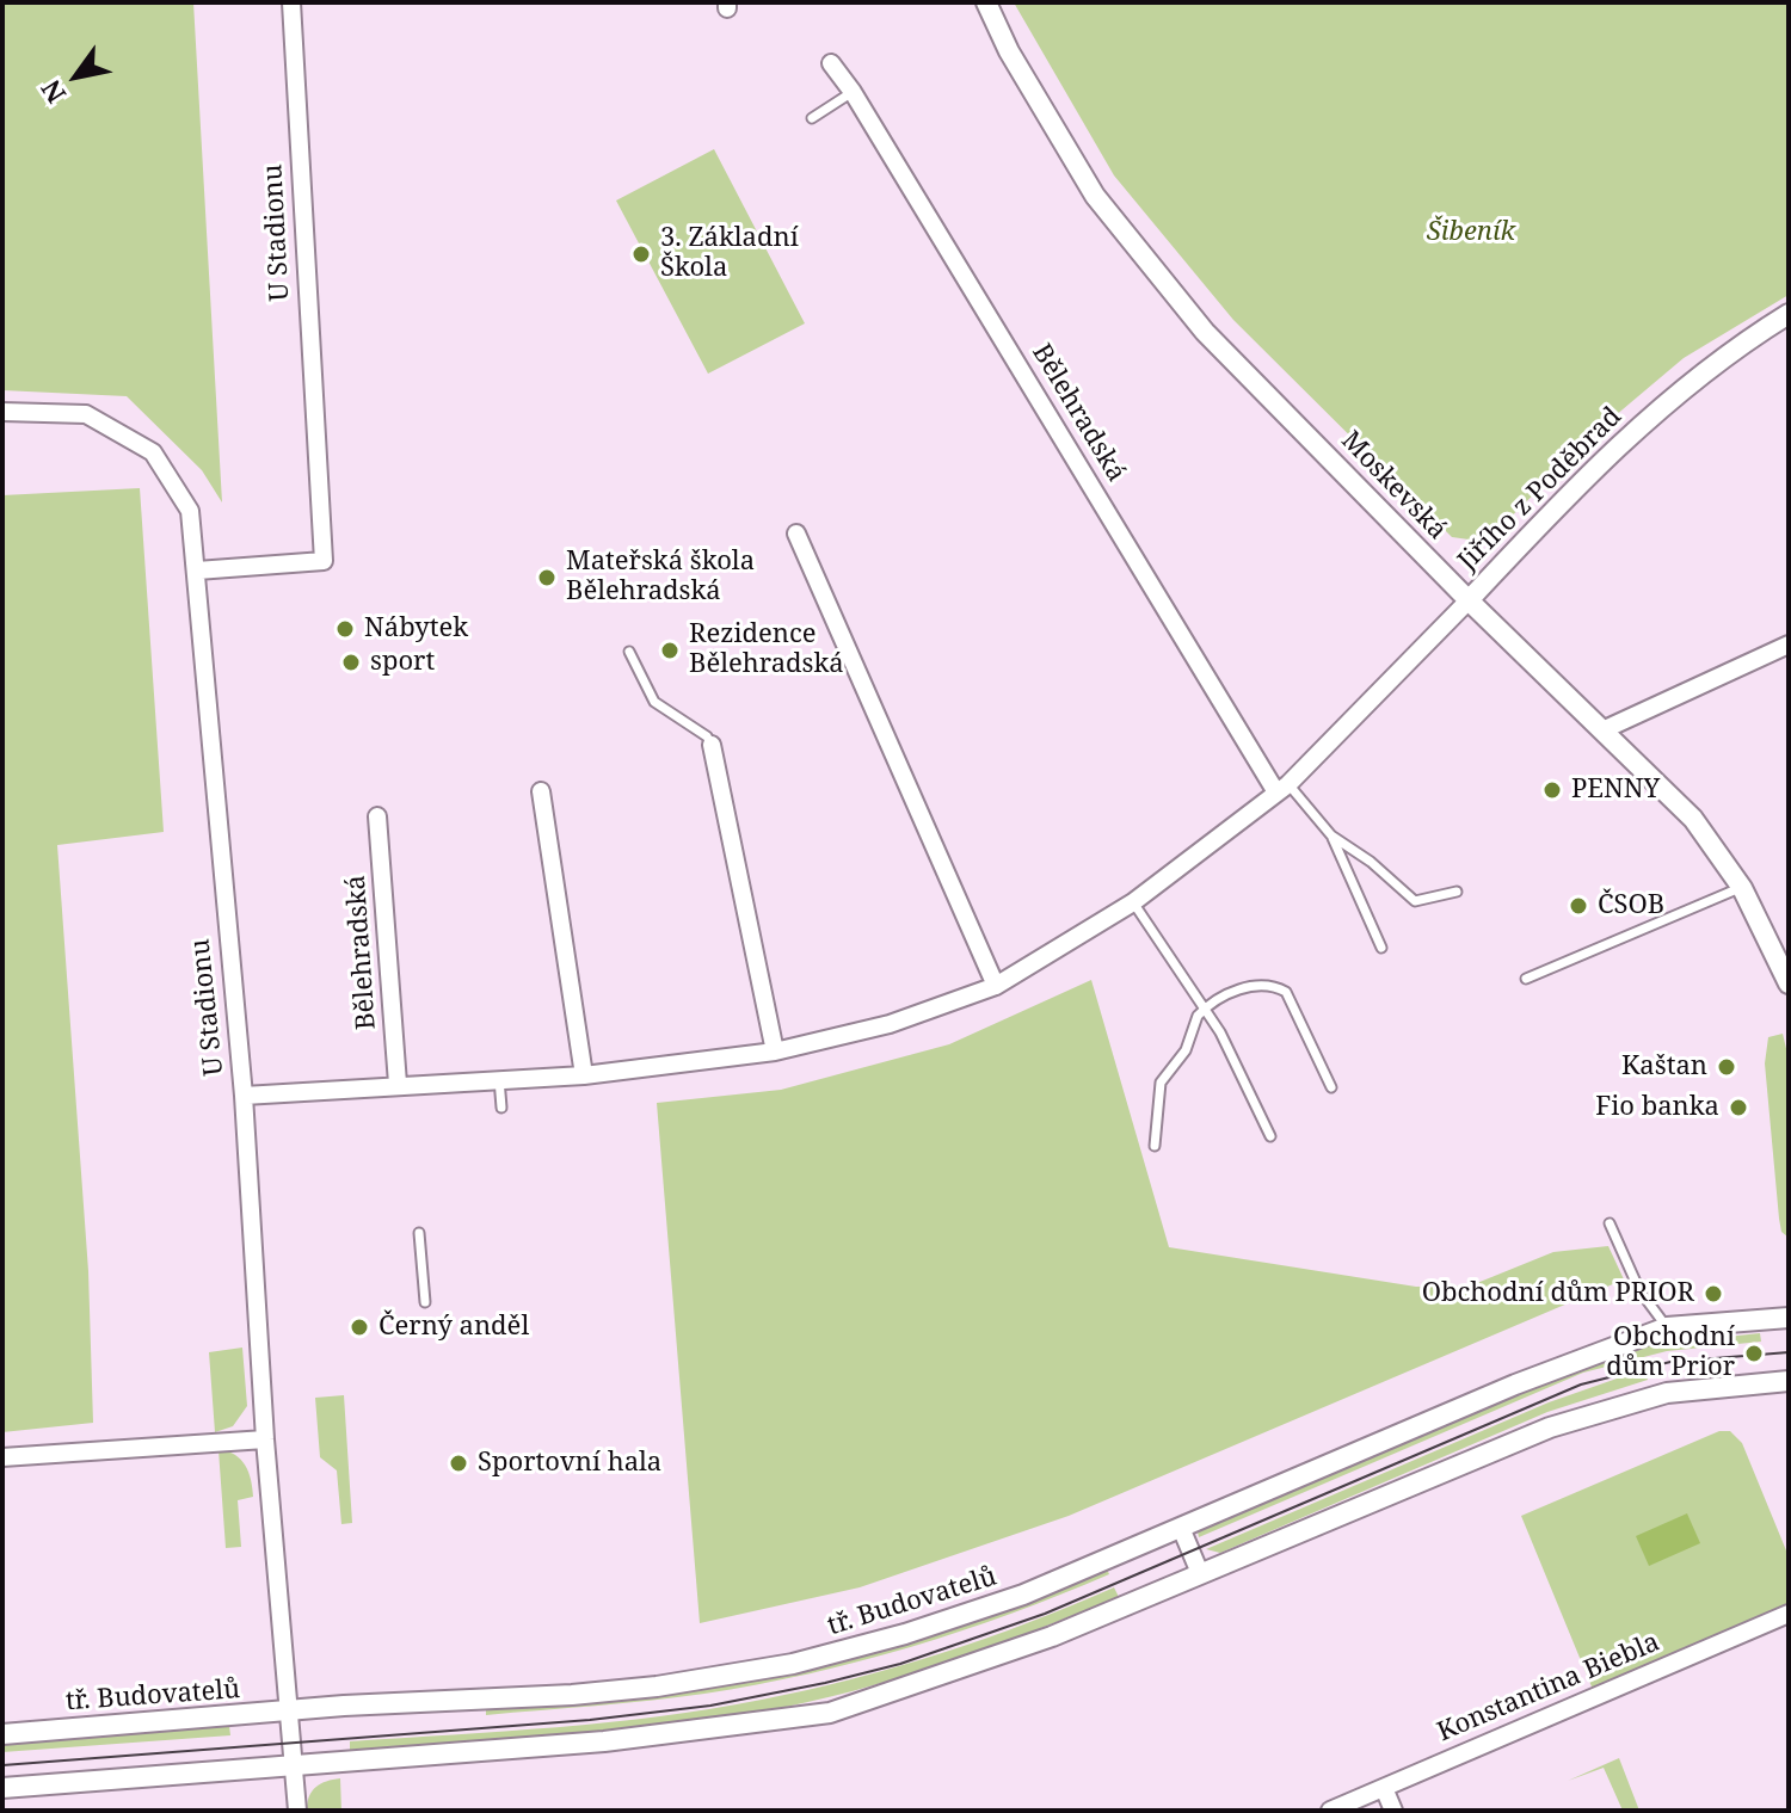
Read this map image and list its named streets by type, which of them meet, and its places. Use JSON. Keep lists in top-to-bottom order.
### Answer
{
  "streets": {
    "street": [
      "U Stadionu",
      "Bělehradská",
      "Moskevská",
      "Jiřího z Poděbrad",
      "tř. Budovatelů",
      "Konstantina Biebla"
    ]
  },
  "crossings": [
    ["U Stadionu", "tř. Budovatelů"],
    ["Moskevská", "Jiřího z Poděbrad"]
  ],
  "parks": ["Šibeník"],
  "places": [
    "3. Základní Škola",
    "Mateřská škola Bělehradská",
    "Nábytek",
    "Rezidence Bělehradská",
    "sport",
    "PENNY",
    "ČSOB",
    "Kaštan",
    "Fio banka",
    "Obchodní dům PRIOR",
    "Černý anděl",
    "Obchodní dům Prior",
    "Sportovní hala"
  ],
  "north": "bottom left"
}
